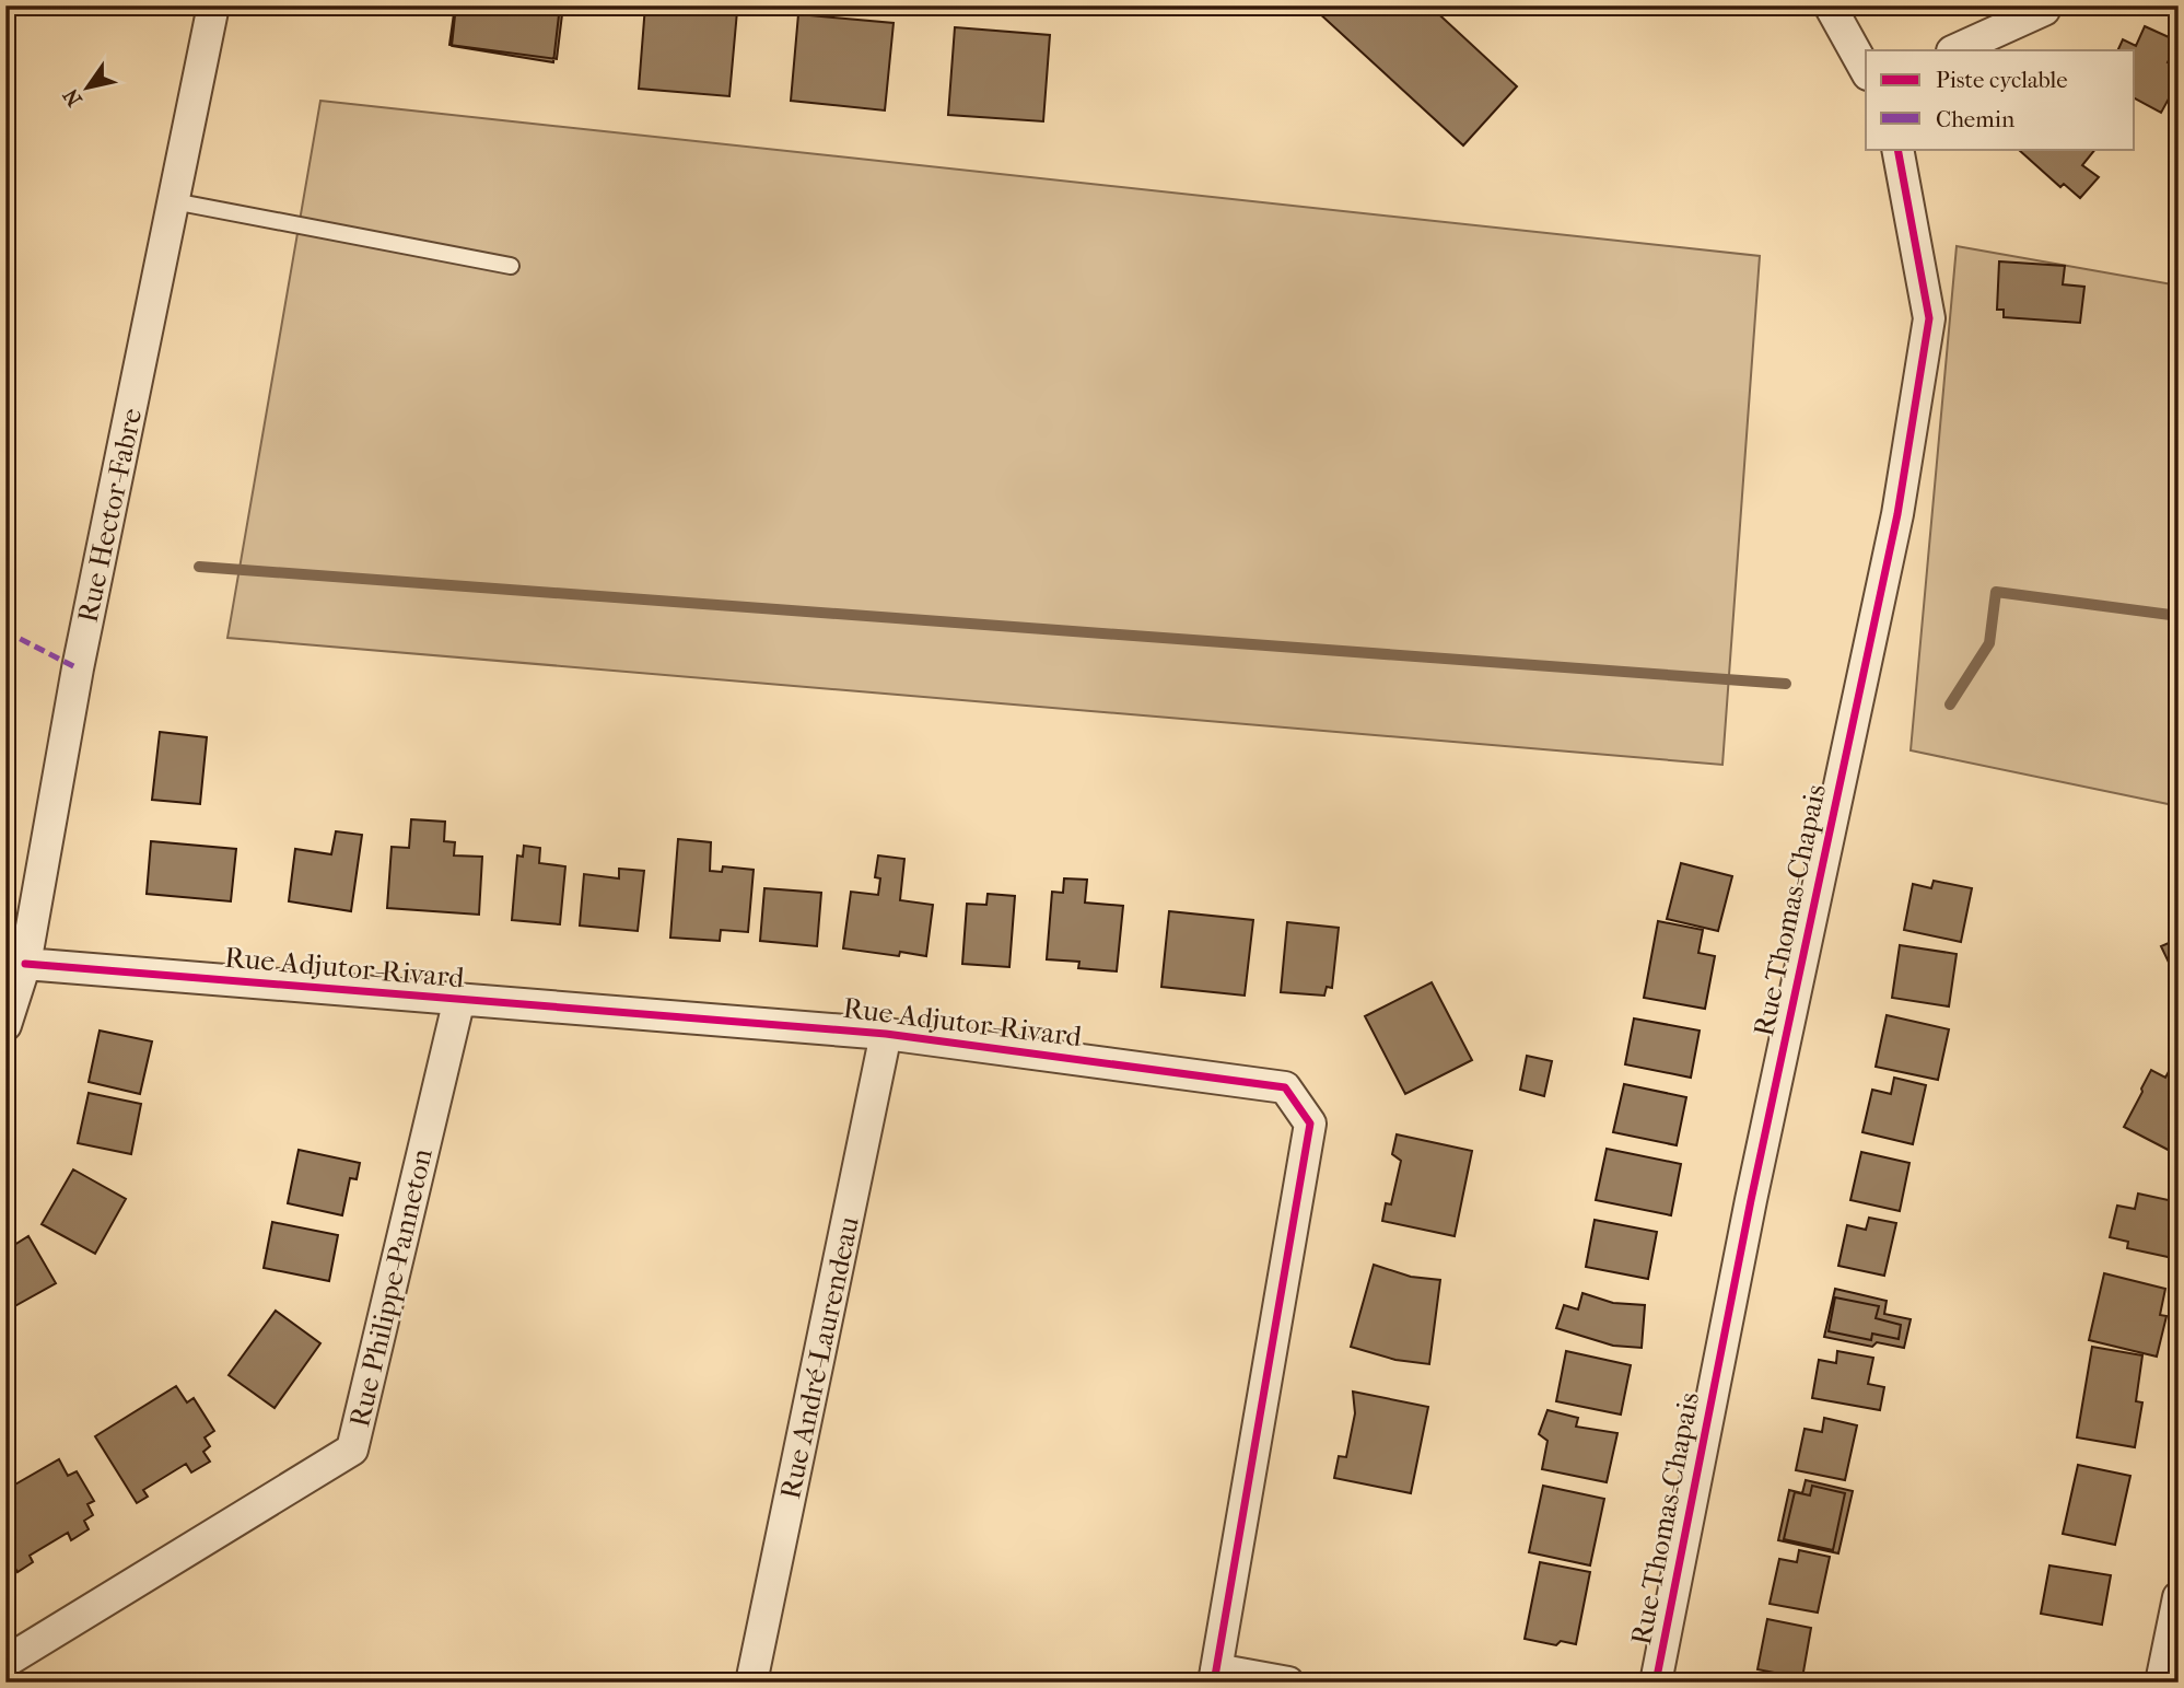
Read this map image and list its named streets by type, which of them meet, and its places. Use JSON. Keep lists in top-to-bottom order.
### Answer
{
  "streets": {
    "street": [
      "Rue Hector-Fabre",
      "Rue Thomas-Chapais",
      "Rue Adjutor-Rivard",
      "Rue Philippe-Panneton",
      "Rue André-Laurendeau"
    ]
  },
  "crossings": [
    ["Rue Hector-Fabre", "Rue Adjutor-Rivard"],
    ["Rue Adjutor-Rivard", "Rue Philippe-Panneton"],
    ["Rue Adjutor-Rivard", "Rue André-Laurendeau"]
  ],
  "legend": ["Piste cyclable", "Chemin"],
  "north": "bottom left"
}
